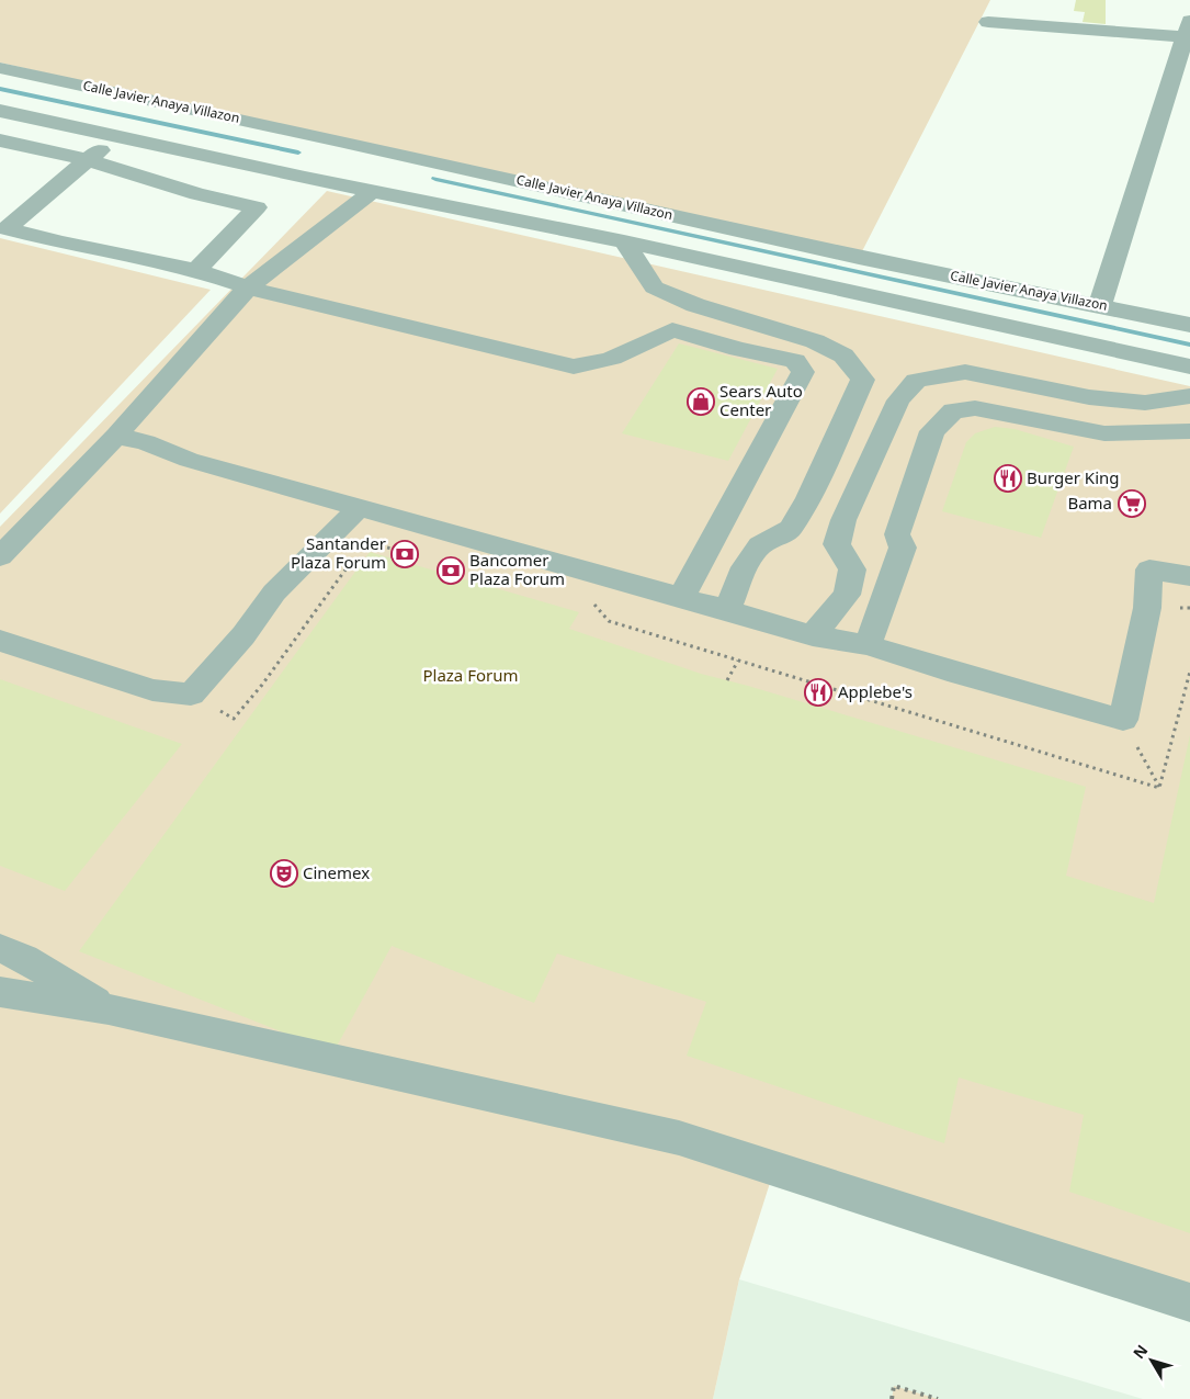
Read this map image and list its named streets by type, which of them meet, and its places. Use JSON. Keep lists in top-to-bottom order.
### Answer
{
  "streets": {
    "street": ["Calle Javier Anaya Villazon"]
  },
  "parks": ["Plaza Forum"],
  "places": {
    "shop": ["Sears Auto Center"],
    "restaurant": ["Burger King", "Applebe's"],
    "supermarket": ["Bama"],
    "bank": ["Santander Plaza Forum", "Bancomer Plaza Forum"],
    "theatre": ["Cinemex"]
  },
  "north": "top left"
}
